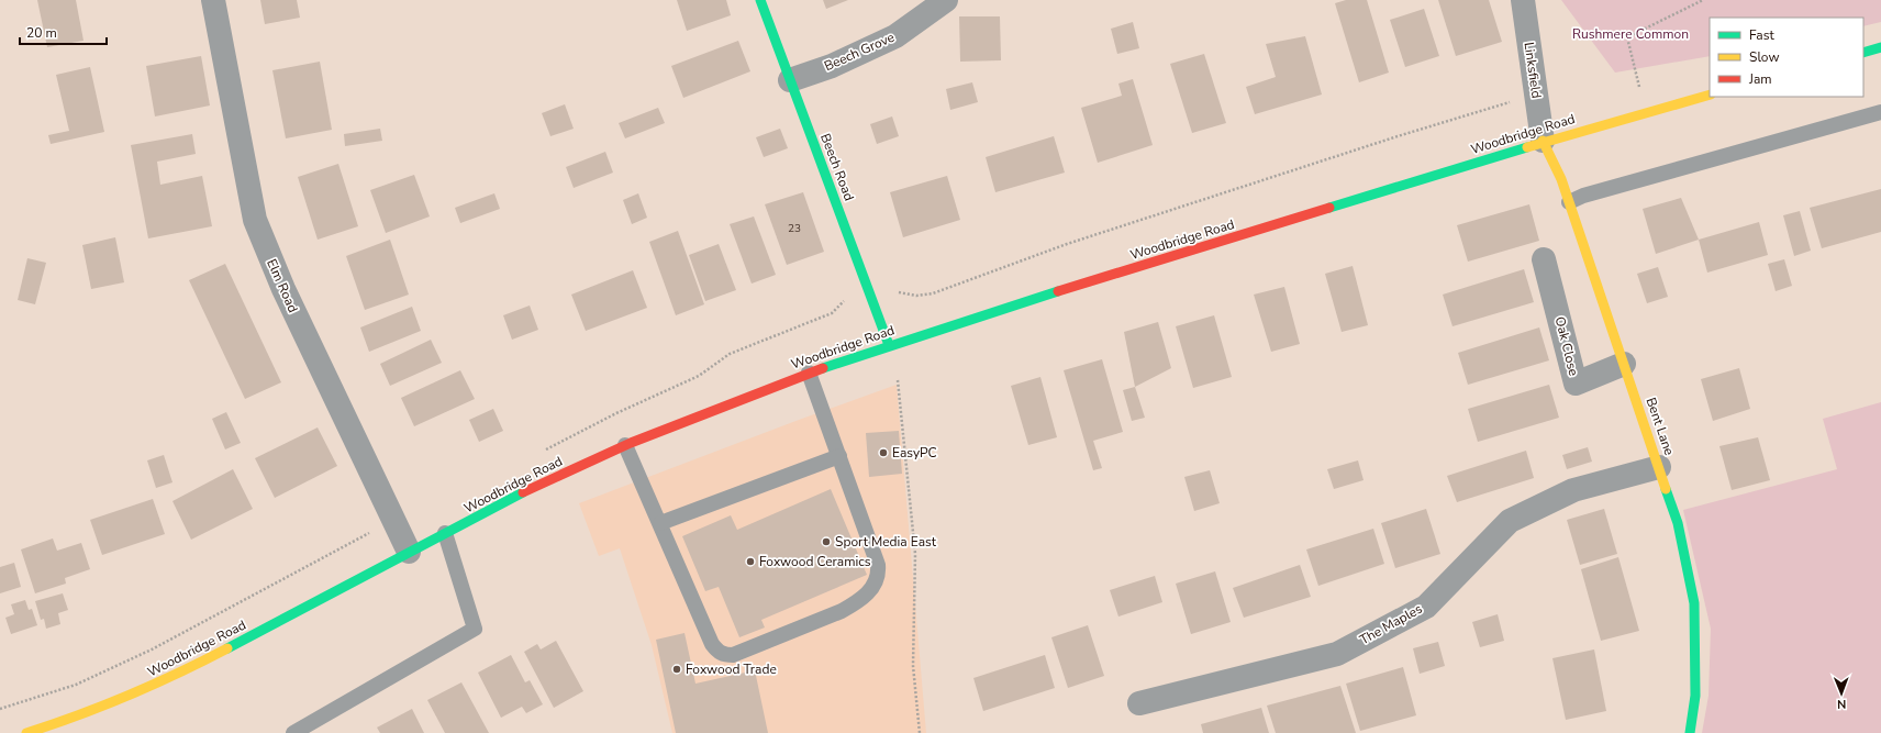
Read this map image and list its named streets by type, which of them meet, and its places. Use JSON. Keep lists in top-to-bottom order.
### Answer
{
  "streets": {
    "main road": ["Woodbridge Road", "Beech Road", "Bent Lane"],
    "street": [
      "Beech Grove",
      "Linksfield",
      "Elm Road",
      "Oak Close",
      "The Maples"
    ]
  },
  "crossings": [
    ["Beech Grove", "Beech Road"],
    ["Linksfield", "Woodbridge Road"],
    ["Linksfield", "Bent Lane"],
    ["Woodbridge Road", "Beech Road"],
    ["Woodbridge Road", "Elm Road"],
    ["Woodbridge Road", "Bent Lane"],
    ["Oak Close", "Bent Lane"],
    ["Bent Lane", "The Maples"]
  ],
  "parks": ["Rushmere Common"],
  "places": [
    "EasyPC",
    "Sport Media East",
    "Foxwood Ceramics",
    "Foxwood Trade"
  ],
  "house_numbers": ["23"],
  "legend": ["Fast", "Slow", "Jam"],
  "scale_bar": "20 m",
  "north": "bottom"
}
